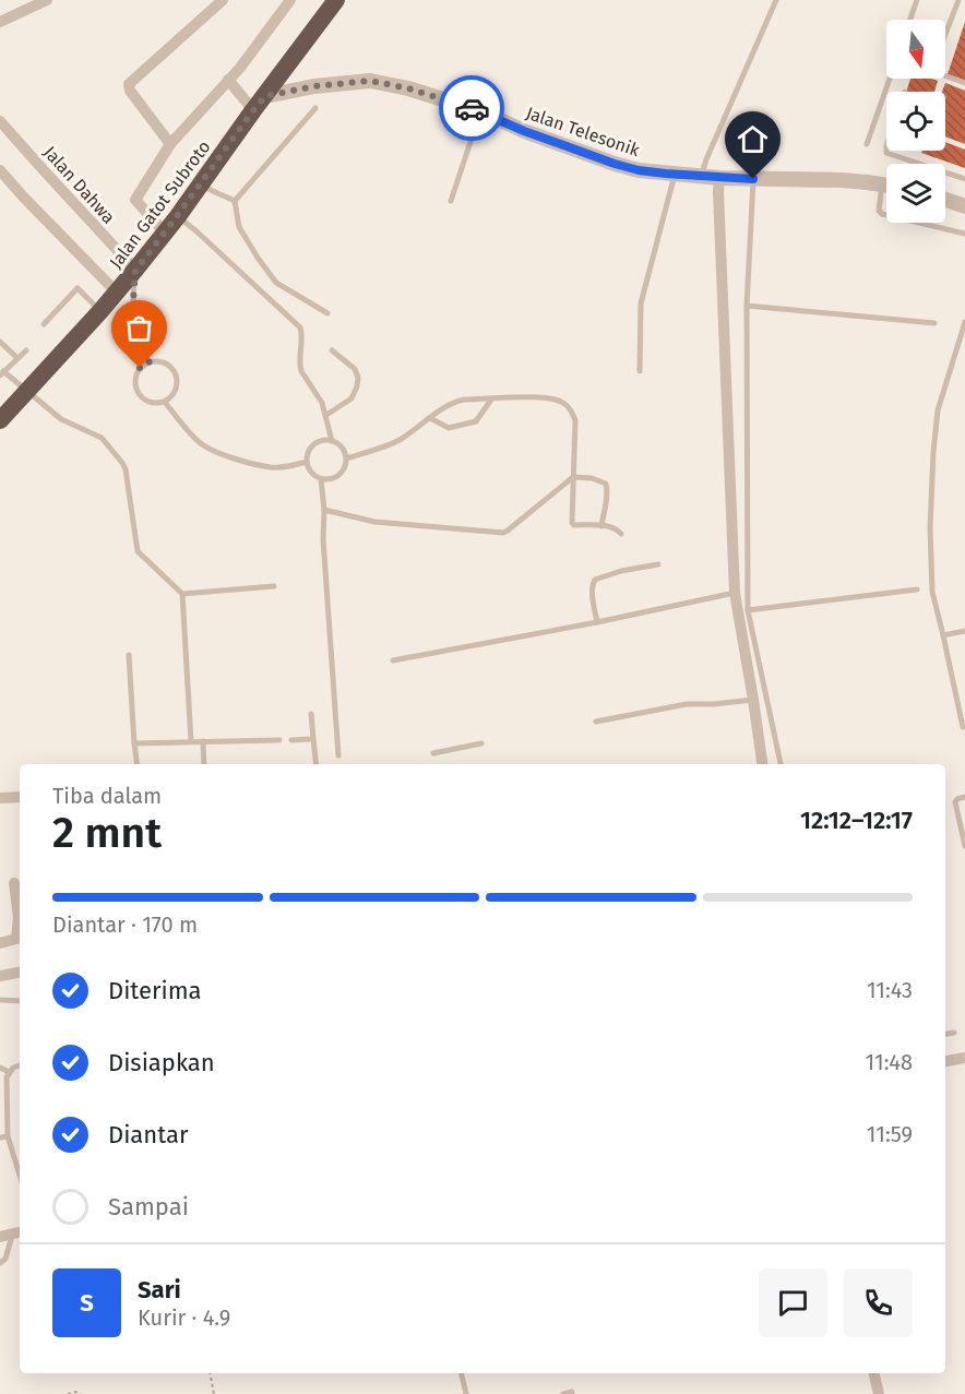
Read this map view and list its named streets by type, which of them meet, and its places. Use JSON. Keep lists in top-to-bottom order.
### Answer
{
  "streets": {
    "highway": ["Jalan Gatot Subroto"],
    "street": ["Jalan Telesonik", "Jalan Dahwa"]
  },
  "crossings": [
    ["Jalan Telesonik", "Jalan Gatot Subroto"],
    ["Jalan Dahwa", "Jalan Gatot Subroto"]
  ],
  "north": "bottom",
  "page": {
    "heading": ["2 mnt", "Tiba dalam", "12:12–12:17"],
    "panel": ["Sari", "Kurir · 4.9"],
    "bar": "Diantar · 170 m",
    "list": [
      ["Diterima", "11:43"],
      ["Disiapkan", "11:48"],
      ["Diantar", "11:59"],
      "Sampai"
    ],
    "round": "S"
  }
}
